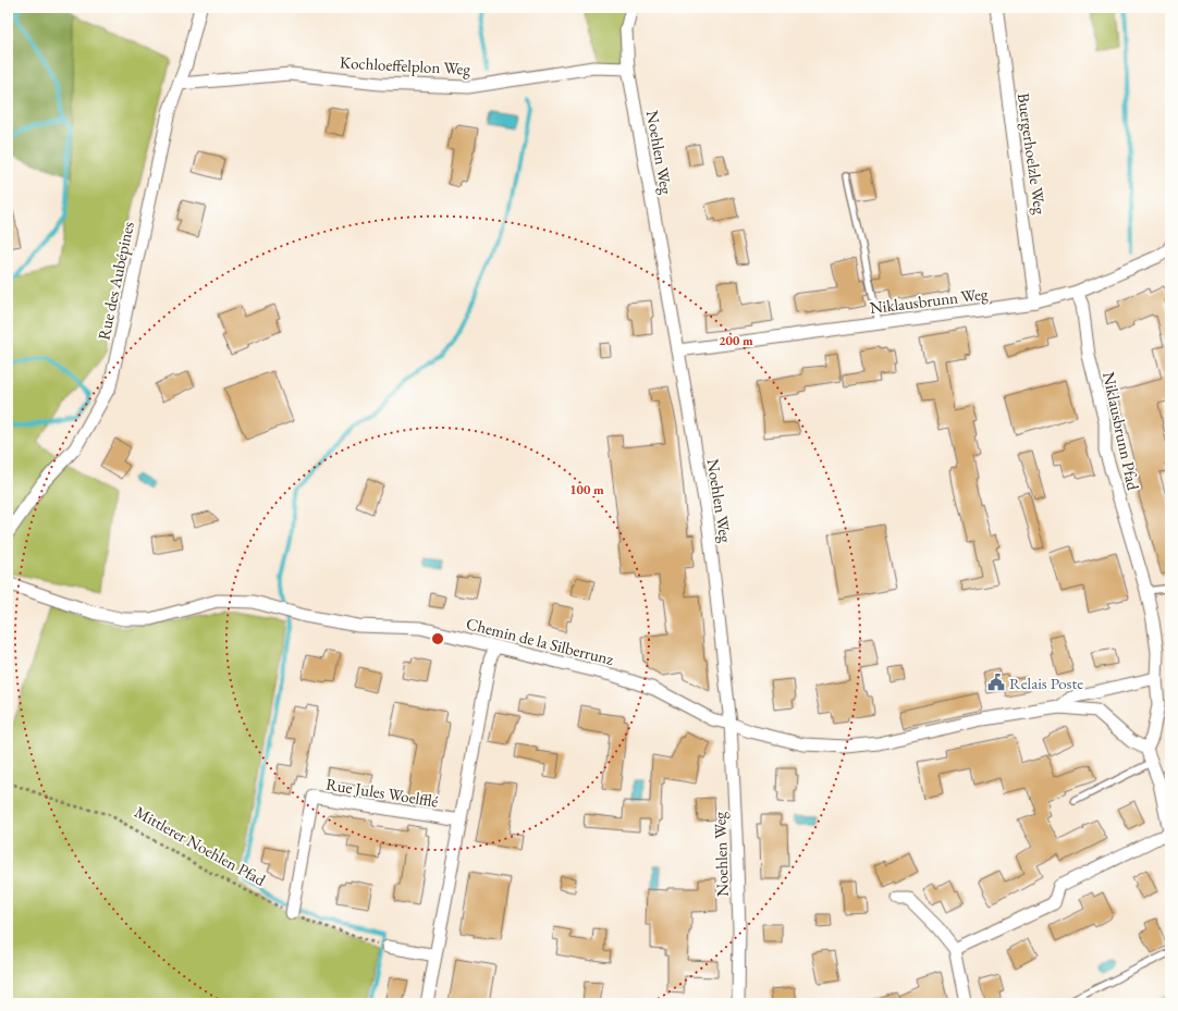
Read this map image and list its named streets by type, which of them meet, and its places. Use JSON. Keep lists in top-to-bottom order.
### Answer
{
  "streets": {
    "street": [
      "Kochloeffelplon Weg",
      "Noehlen Weg",
      "Buergerhoelzle Weg",
      "Rue des Aubépines",
      "Niklausbrunn Weg",
      "Niklausbrunn Pfad",
      "Chemin de la Silberrunz",
      "Rue Jules Woelfflé"
    ],
    "path": ["Mittlerer Noehlen Pfad"]
  },
  "crossings": [
    ["Kochloeffelplon Weg", "Noehlen Weg"],
    ["Kochloeffelplon Weg", "Rue des Aubépines"],
    ["Noehlen Weg", "Niklausbrunn Weg"],
    ["Noehlen Weg", "Chemin de la Silberrunz"],
    ["Buergerhoelzle Weg", "Niklausbrunn Weg"],
    ["Niklausbrunn Weg", "Niklausbrunn Pfad"],
    ["Niklausbrunn Pfad", "Chemin de la Silberrunz"],
    ["Rue Jules Woelfflé", "Mittlerer Noehlen Pfad"]
  ],
  "places": {
    "public building": ["Relais Poste"]
  },
  "rings": ["200 m", "100 m"]
}
